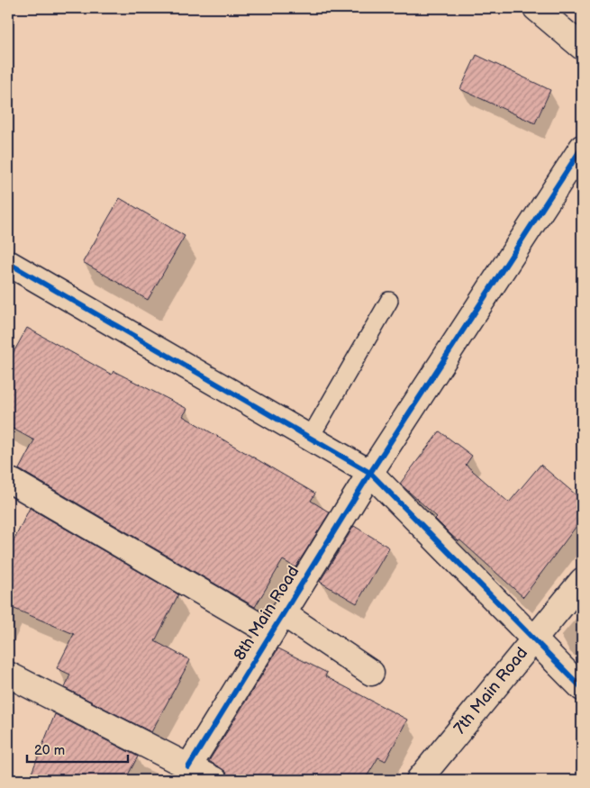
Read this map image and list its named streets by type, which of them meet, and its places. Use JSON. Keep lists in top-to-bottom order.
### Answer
{
  "streets": {
    "street": ["8th Main Road", "7th Main Road"]
  },
  "scale_bar": "20 m"
}
